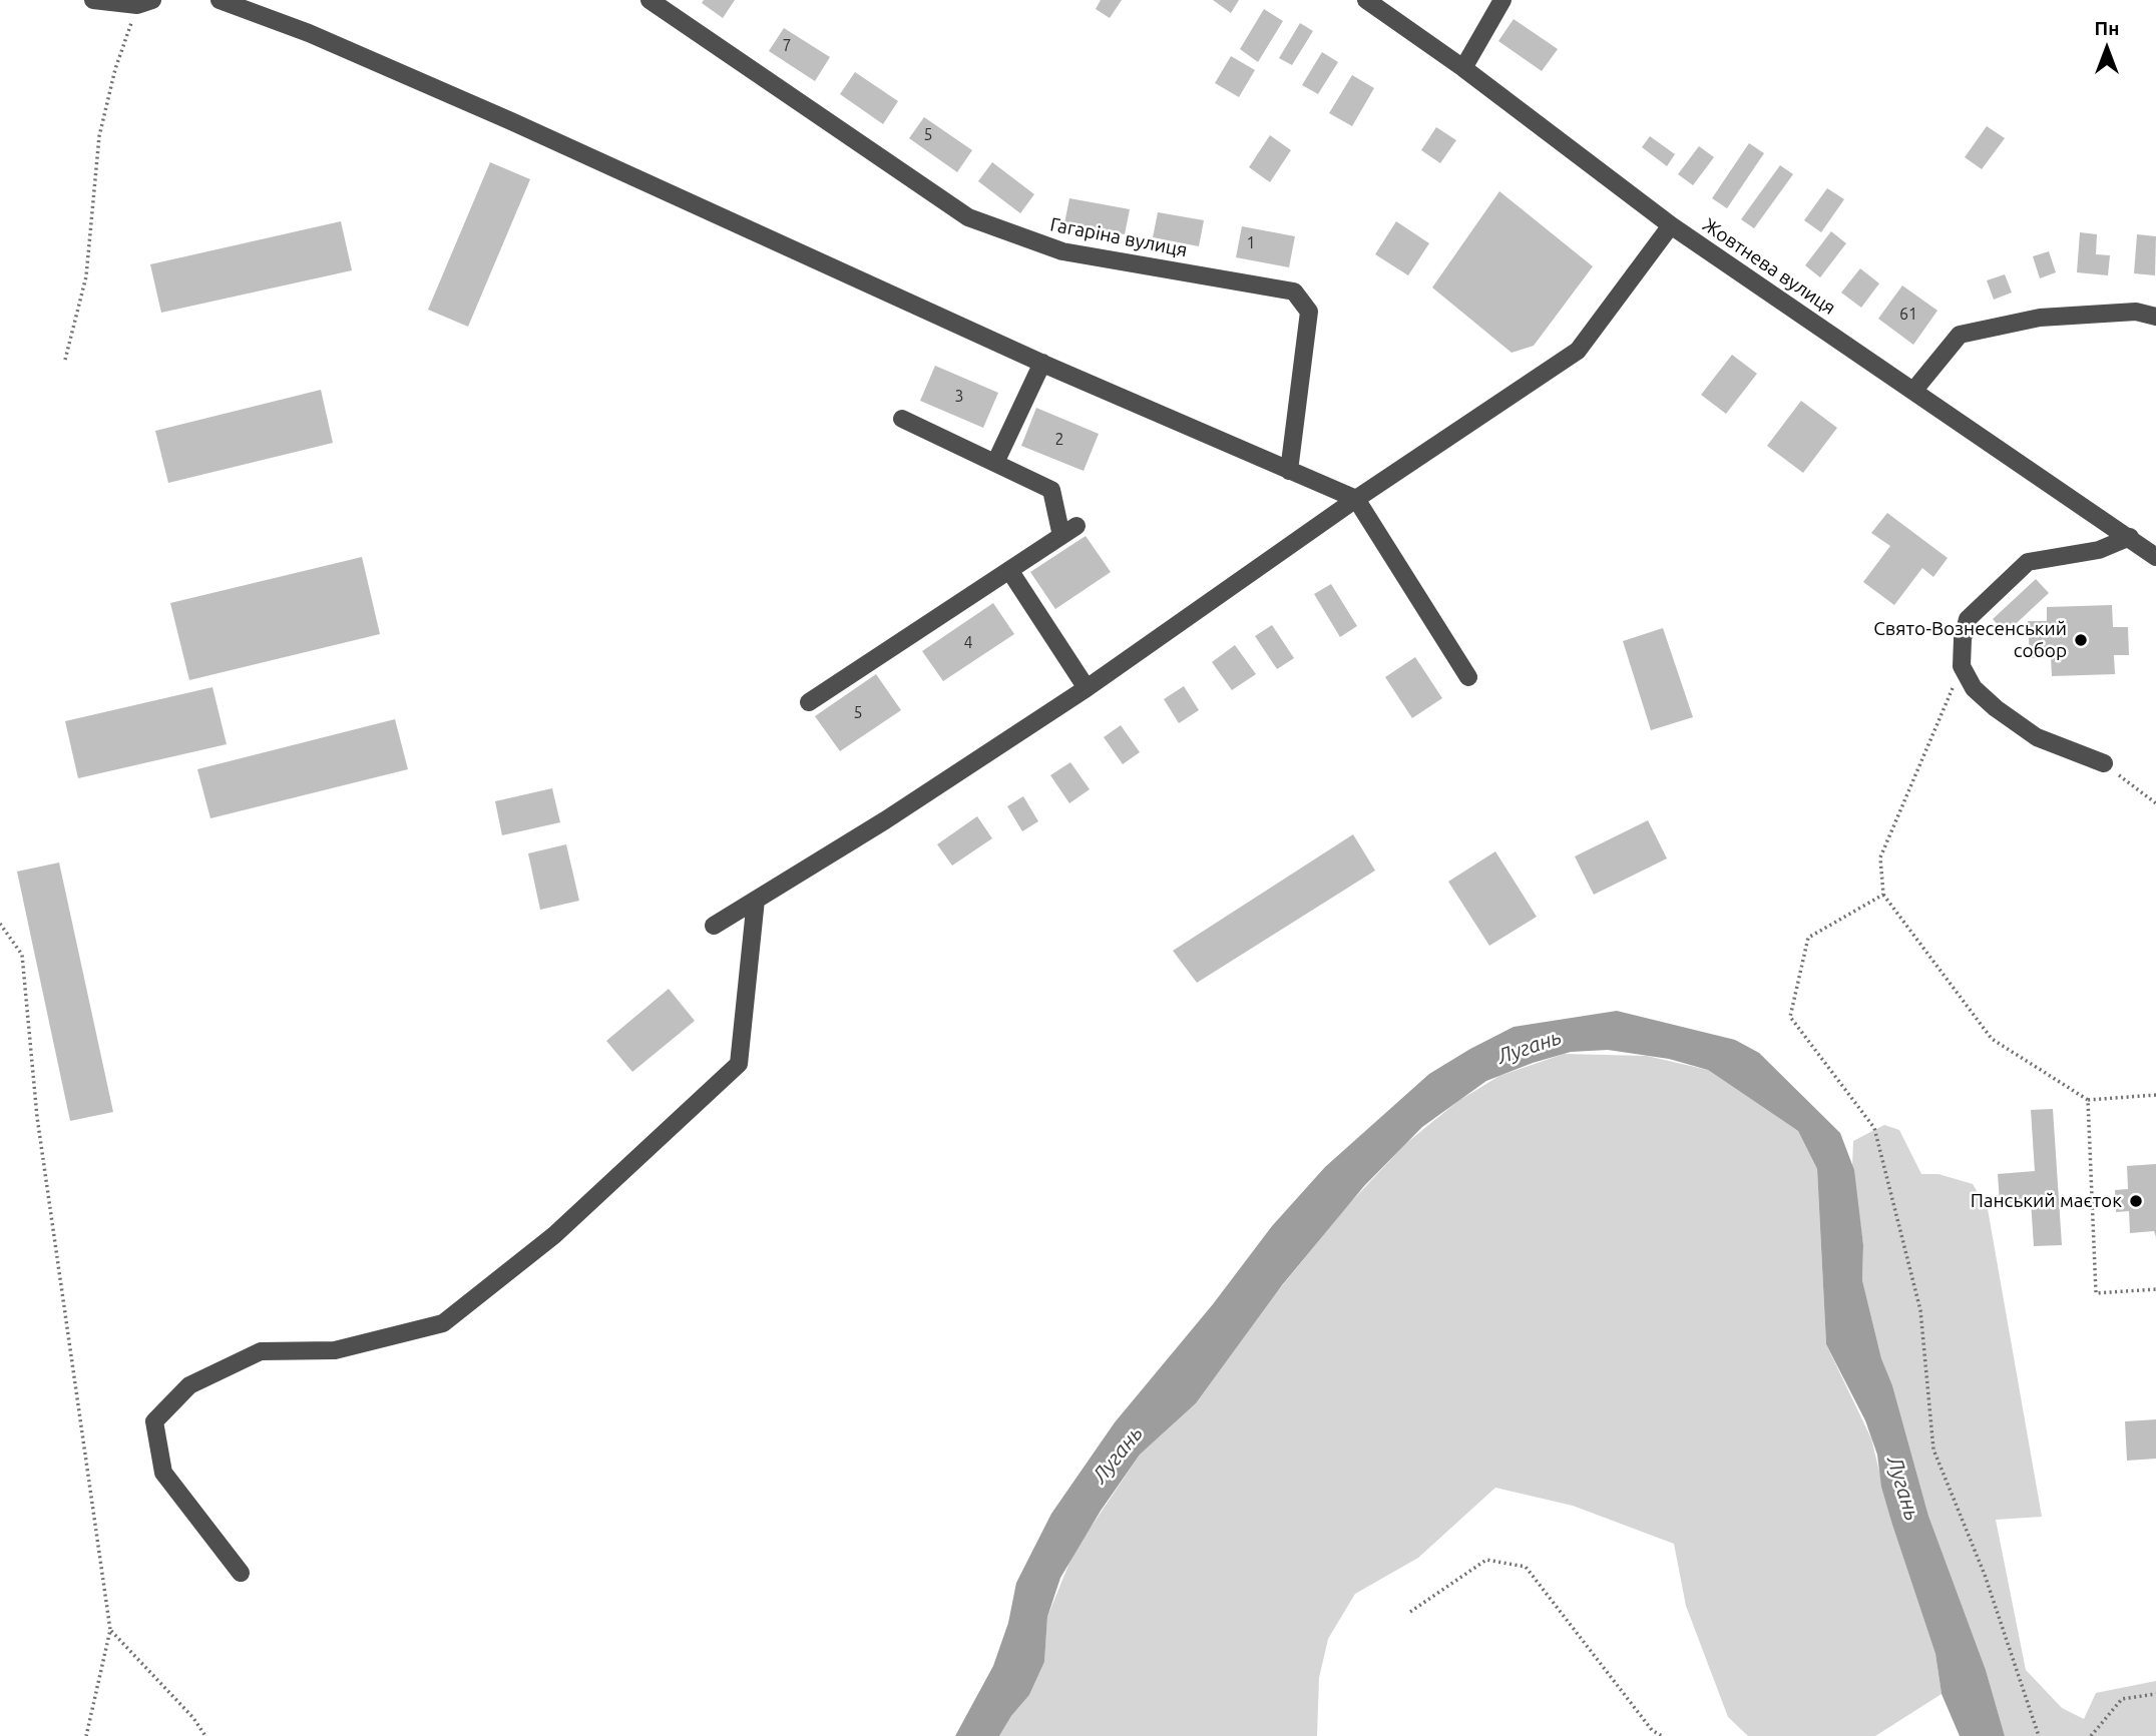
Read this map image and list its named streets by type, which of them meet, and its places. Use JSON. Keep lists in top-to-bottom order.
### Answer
{
  "streets": {
    "street": ["Гагаріна вулиця", "Жовтнева вулиця"]
  },
  "water": ["Лугань"],
  "places": ["Свято-Вознесенський собор", "Панський маєток"],
  "house_numbers": [
    "7",
    "5",
    "1",
    "61",
    "3",
    "2",
    "4",
    "5"
  ],
  "north": "top"
}
